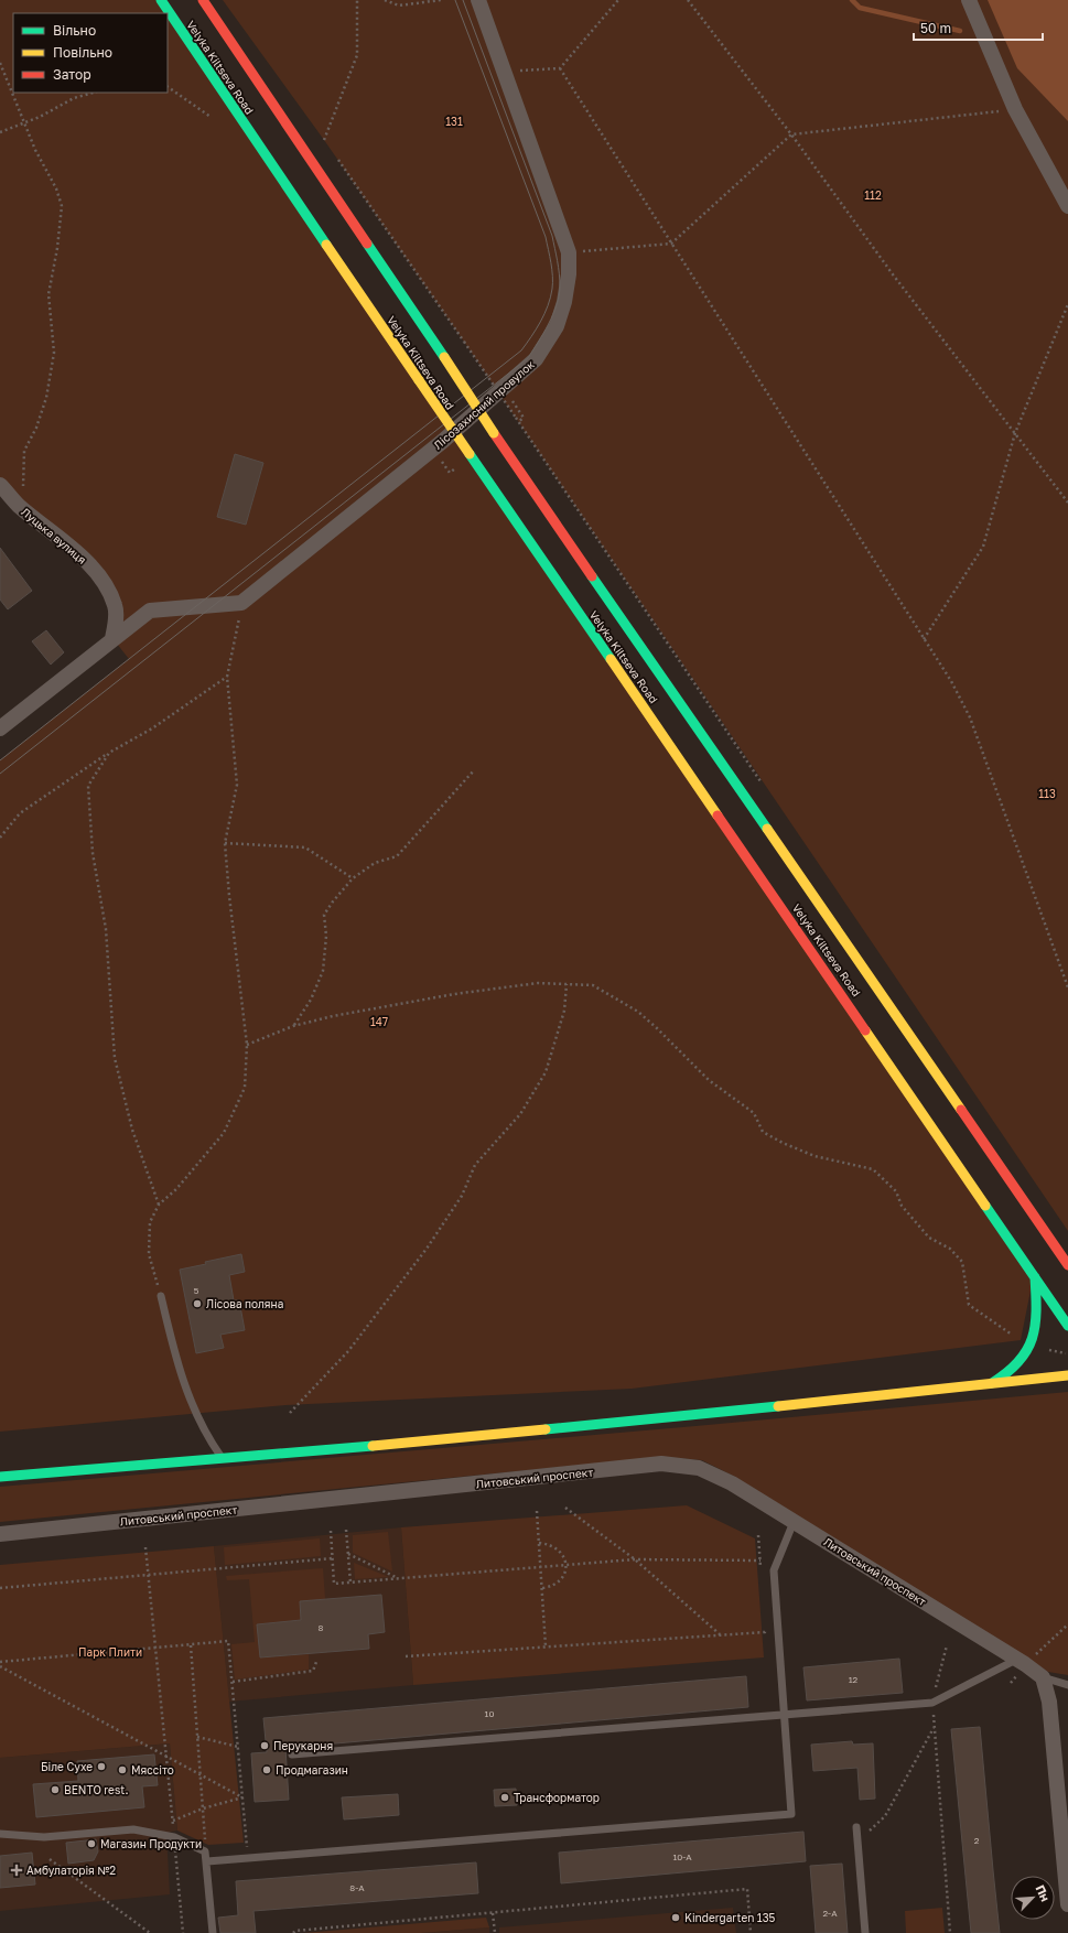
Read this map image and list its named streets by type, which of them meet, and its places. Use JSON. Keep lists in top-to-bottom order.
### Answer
{
  "streets": {
    "main road": ["Velyka Kiltseva Road"],
    "street": ["Лісозахисний провулок", "Луцька вулиця", "Литовський проспект"]
  },
  "parks": [
    "131",
    "112",
    "113",
    "147",
    "Парк Плити"
  ],
  "places": {
    "other": [
      "Лісова поляна",
      "Перукарня",
      "Біле Сухе",
      "Мяссіто",
      "Продмагазин",
      "BENTO rest.",
      "Трансформатор",
      "Магазин Продукти",
      "Kindergarten 135"
    ],
    "health": ["Амбулаторія №2"]
  },
  "house_numbers": [
    "5",
    "8",
    "12",
    "10",
    "2",
    "10-А",
    "8-А",
    "2-А"
  ],
  "legend": ["Вільно", "Повільно", "Затор"],
  "scale_bar": "50 m",
  "north": "top right"
}
